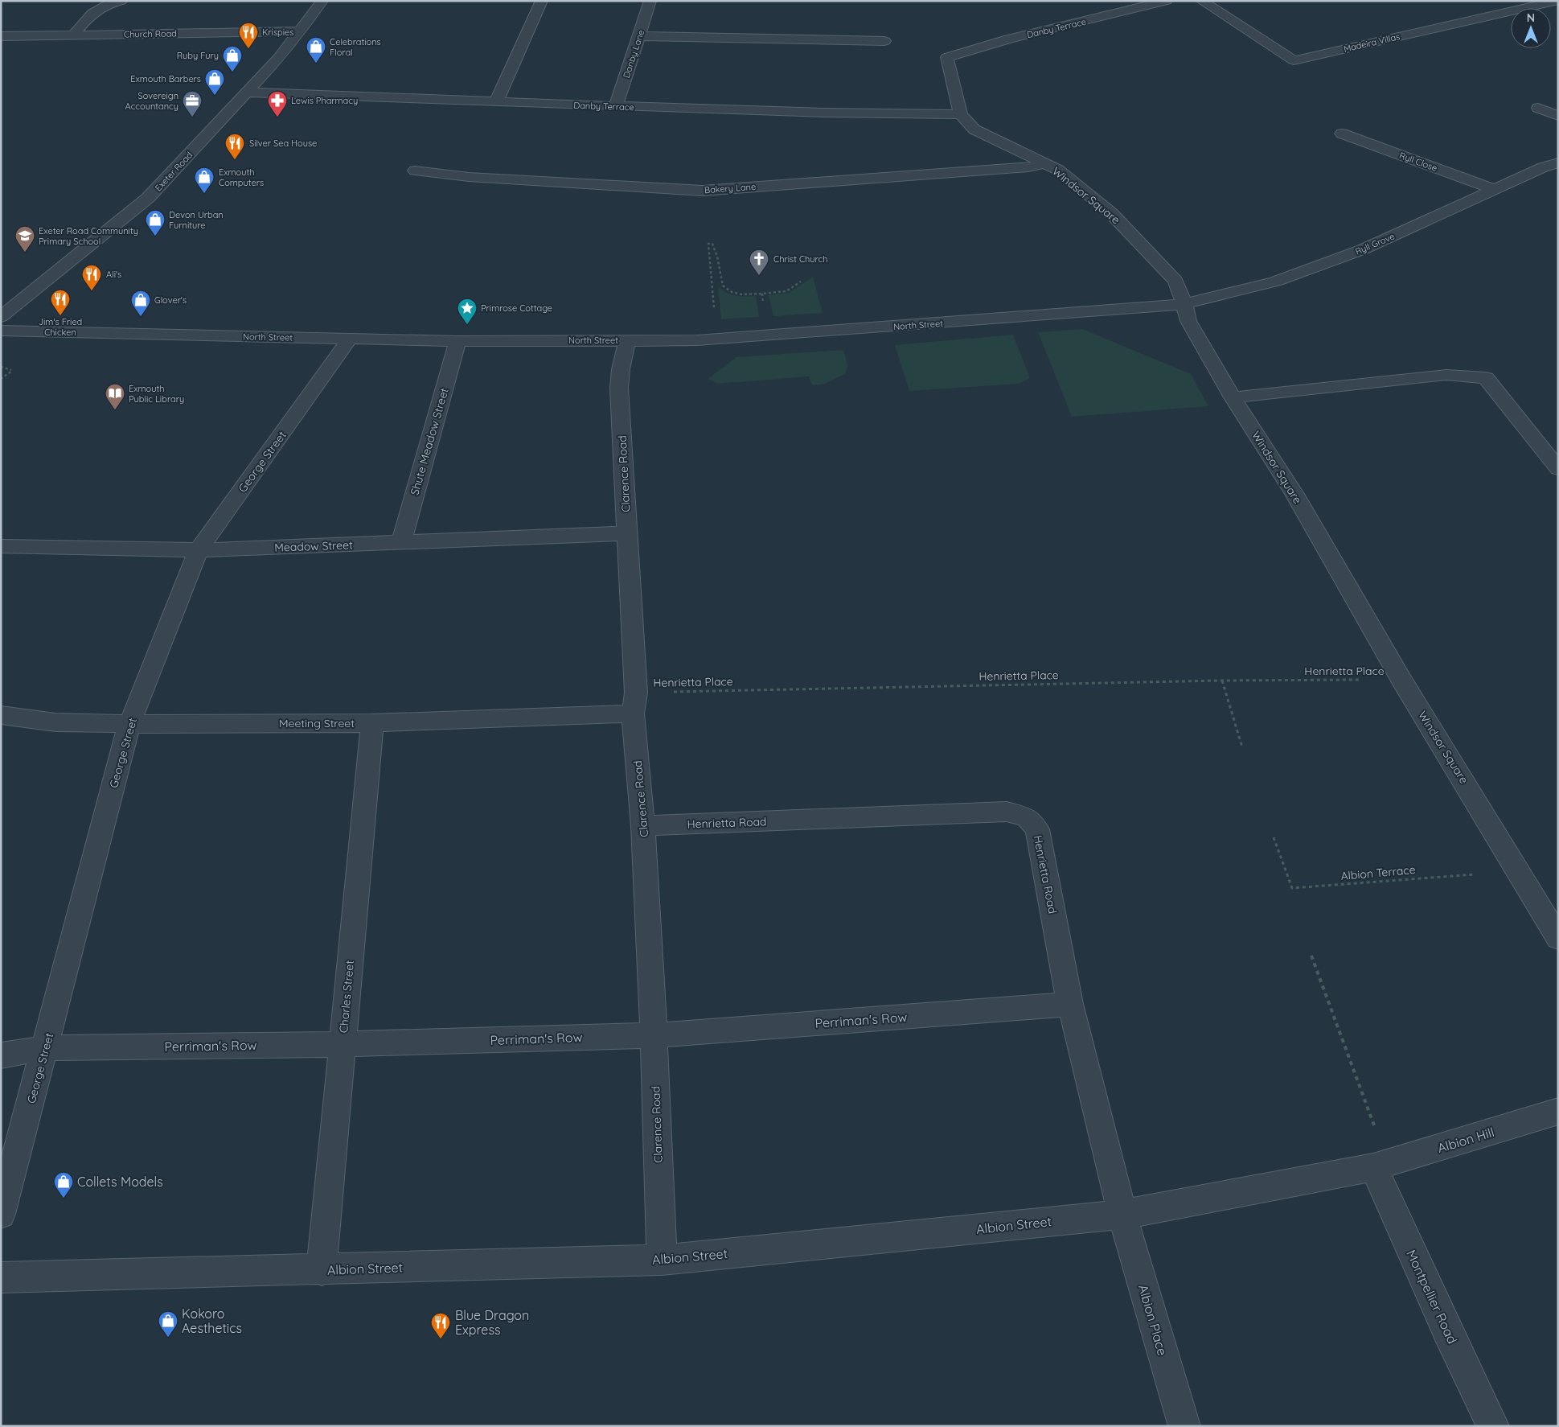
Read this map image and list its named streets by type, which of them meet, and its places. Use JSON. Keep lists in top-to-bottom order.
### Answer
{
  "streets": {
    "street": [
      "Danby Terrace",
      "Church Road",
      "Madeira Villas",
      "Danby Lane",
      "Ryll Close",
      "Exeter Road",
      "Bakery Lane",
      "Windsor Square",
      "Ryll Grove",
      "North Street",
      "Shute Meadow Street",
      "George Street",
      "Clarence Road",
      "Meadow Street",
      "Meeting Street",
      "Henrietta Road",
      "Charles Street",
      "Perriman's Row",
      "Albion Hill",
      "Albion Street",
      "Montpellier Road",
      "Albion Place"
    ],
    "path": ["Henrietta Place", "Albion Terrace"]
  },
  "crossings": [
    ["Danby Terrace", "Danby Lane"],
    ["Danby Terrace", "Exeter Road"],
    ["Danby Terrace", "Windsor Square"],
    ["Church Road", "Exeter Road"],
    ["Ryll Close", "Ryll Grove"],
    ["Bakery Lane", "Windsor Square"],
    ["Windsor Square", "Ryll Grove"],
    ["Windsor Square", "North Street"],
    ["Windsor Square", "Henrietta Place"],
    ["Windsor Square", "Albion Terrace"],
    ["Ryll Grove", "North Street"],
    ["North Street", "Shute Meadow Street"],
    ["North Street", "George Street"],
    ["North Street", "Clarence Road"],
    ["Shute Meadow Street", "Meadow Street"],
    ["George Street", "Meadow Street"],
    ["George Street", "Meeting Street"],
    ["George Street", "Perriman's Row"],
    ["Clarence Road", "Meadow Street"],
    ["Clarence Road", "Henrietta Place"],
    ["Clarence Road", "Meeting Street"],
    ["Clarence Road", "Henrietta Road"],
    ["Clarence Road", "Perriman's Row"],
    ["Clarence Road", "Albion Street"],
    ["Henrietta Place", "Meeting Street"],
    ["Meeting Street", "Charles Street"],
    ["Henrietta Road", "Perriman's Row"],
    ["Henrietta Road", "Albion Street"],
    ["Henrietta Road", "Albion Place"],
    ["Charles Street", "Perriman's Row"],
    ["Charles Street", "Albion Street"],
    ["Albion Hill", "Albion Street"],
    ["Albion Hill", "Montpellier Road"],
    ["Albion Street", "Montpellier Road"],
    ["Albion Street", "Albion Place"]
  ],
  "places": {
    "restaurant": [
      "Krispies",
      "Silver Sea House",
      "Ali's",
      "Jim's Fried Chicken",
      "Blue Dragon Express"
    ],
    "shop": [
      "Celebrations Floral",
      "Ruby Fury",
      "Exmouth Barbers",
      "Exmouth Computers",
      "Devon Urban Furniture",
      "Glover's",
      "Collets Models",
      "Kokoro Aesthetics"
    ],
    "office": ["Sovereign Accountancy"],
    "pharmacy": ["Lewis Pharmacy"],
    "school or university": ["Exeter Road Community Primary School"],
    "church": ["Christ Church"],
    "place": ["Primrose Cottage"],
    "library": ["Exmouth Public Library"]
  },
  "north": "top"
}
